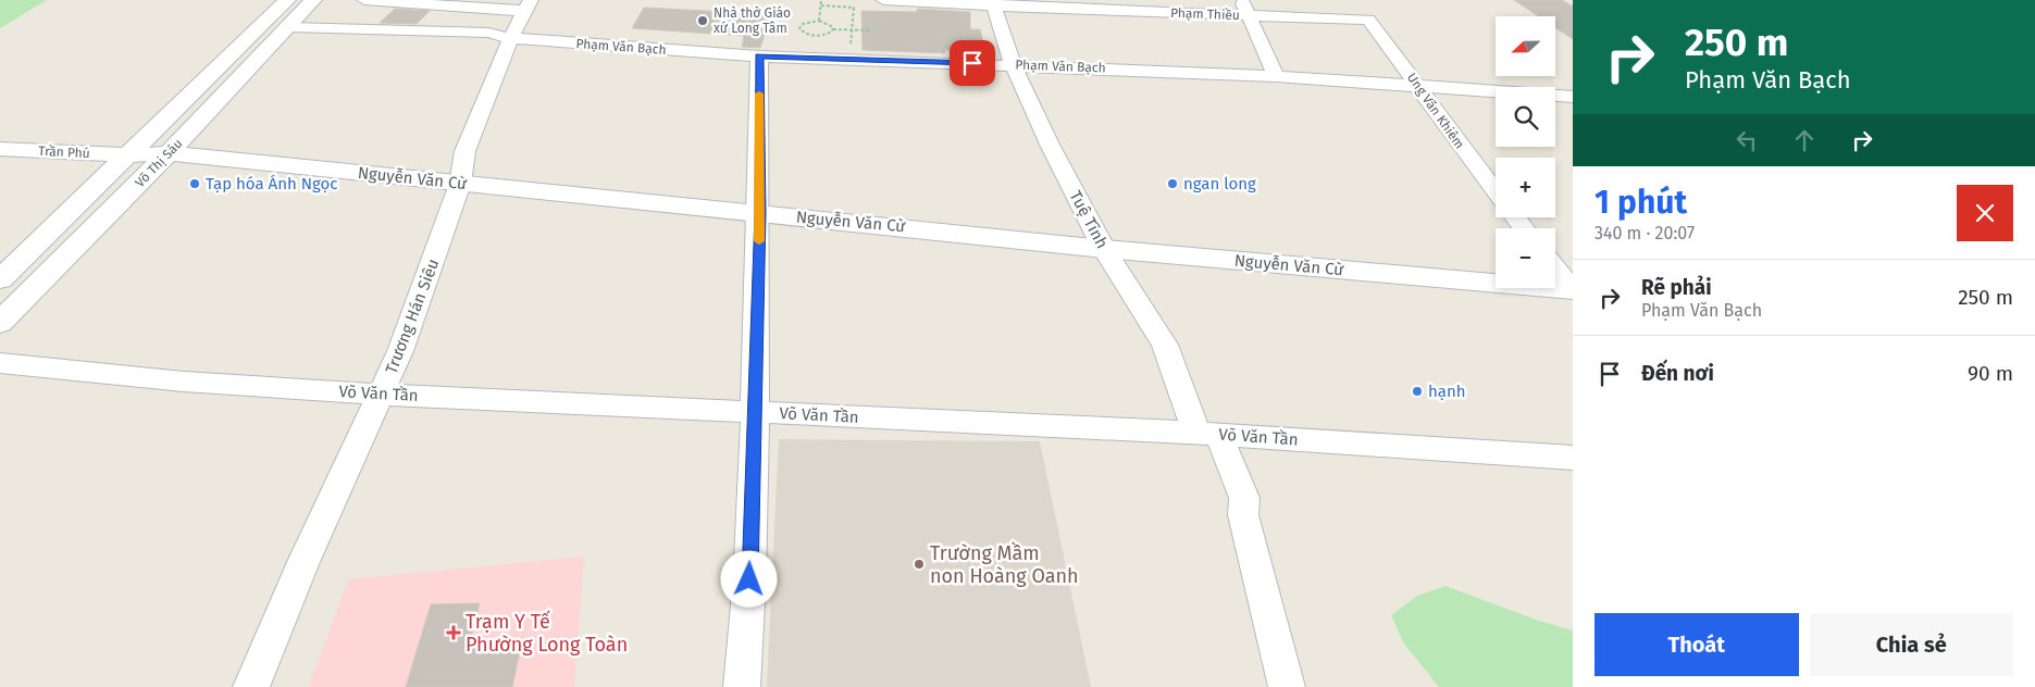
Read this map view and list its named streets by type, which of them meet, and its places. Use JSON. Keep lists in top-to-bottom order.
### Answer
{
  "streets": {
    "main road": ["Trần Phú", "Võ Thị Sáu", "Nguyễn Văn Cừ"],
    "street": [
      "Phạm Thiều",
      "Phạm Văn Bạch",
      "Ung Văn Khiêm",
      "Tuệ Tĩnh",
      "Trương Hán Siêu",
      "Võ Văn Tần"
    ]
  },
  "crossings": [
    ["Phạm Thiều", "Ung Văn Khiêm"],
    ["Phạm Thiều", "Tuệ Tĩnh"],
    ["Phạm Văn Bạch", "Ung Văn Khiêm"],
    ["Phạm Văn Bạch", "Võ Thị Sáu"],
    ["Phạm Văn Bạch", "Tuệ Tĩnh"],
    ["Phạm Văn Bạch", "Trương Hán Siêu"],
    ["Trần Phú", "Võ Thị Sáu"],
    ["Trần Phú", "Nguyễn Văn Cừ"],
    ["Võ Thị Sáu", "Nguyễn Văn Cừ"],
    ["Nguyễn Văn Cừ", "Tuệ Tĩnh"],
    ["Nguyễn Văn Cừ", "Trương Hán Siêu"],
    ["Tuệ Tĩnh", "Võ Văn Tần"],
    ["Trương Hán Siêu", "Võ Văn Tần"]
  ],
  "places": {
    "other": [
      "Nhà thờ Giáo xứ Long Tâm",
      "Tạp hóa Ánh Ngọc",
      "ngan long",
      "hạnh",
      "Trường Mầm non Hoàng Oanh"
    ],
    "health": ["Trạm Y Tế Phường Long Toàn"]
  },
  "north": "left",
  "page": {
    "turn": ["250 m", "Phạm Văn Bạch"],
    "map_buttons": ["+", "−"],
    "heading": ["1 phút", "340 m · 20:07"],
    "list": [
      {
        "name": "Rẽ phải",
        "note": "Phạm Văn Bạch",
        "value": "250 m"
      },
      {
        "name": "Đến nơi",
        "value": "90 m"
      }
    ],
    "buttons": ["Thoát", "Chia sẻ"]
  }
}
